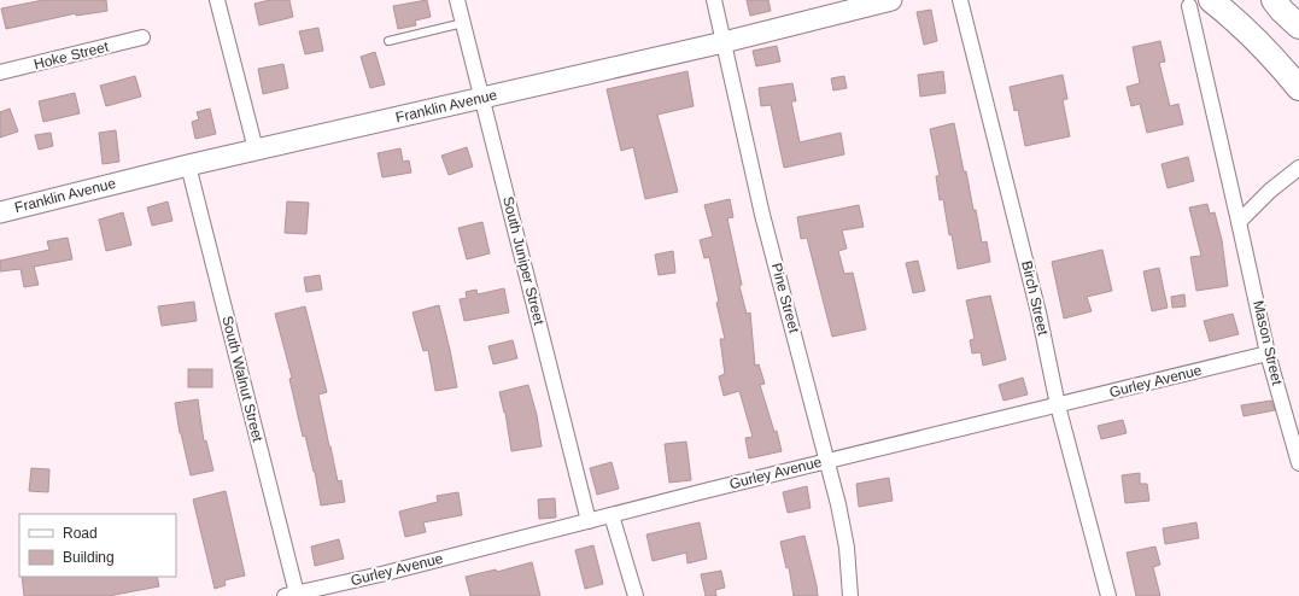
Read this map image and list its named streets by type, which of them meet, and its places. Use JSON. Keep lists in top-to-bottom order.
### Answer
{
  "streets": {
    "street": [
      "Hoke Street",
      "Franklin Avenue",
      "South Juniper Street",
      "Pine Street",
      "Birch Street",
      "Mason Street",
      "South Walnut Street",
      "Gurley Avenue"
    ]
  },
  "crossings": [
    ["Franklin Avenue", "South Juniper Street"],
    ["Franklin Avenue", "Pine Street"],
    ["Franklin Avenue", "South Walnut Street"],
    ["South Juniper Street", "Gurley Avenue"],
    ["Pine Street", "Gurley Avenue"],
    ["Birch Street", "Gurley Avenue"],
    ["Mason Street", "Gurley Avenue"],
    ["South Walnut Street", "Gurley Avenue"]
  ],
  "legend": ["Road", "Building"]
}
